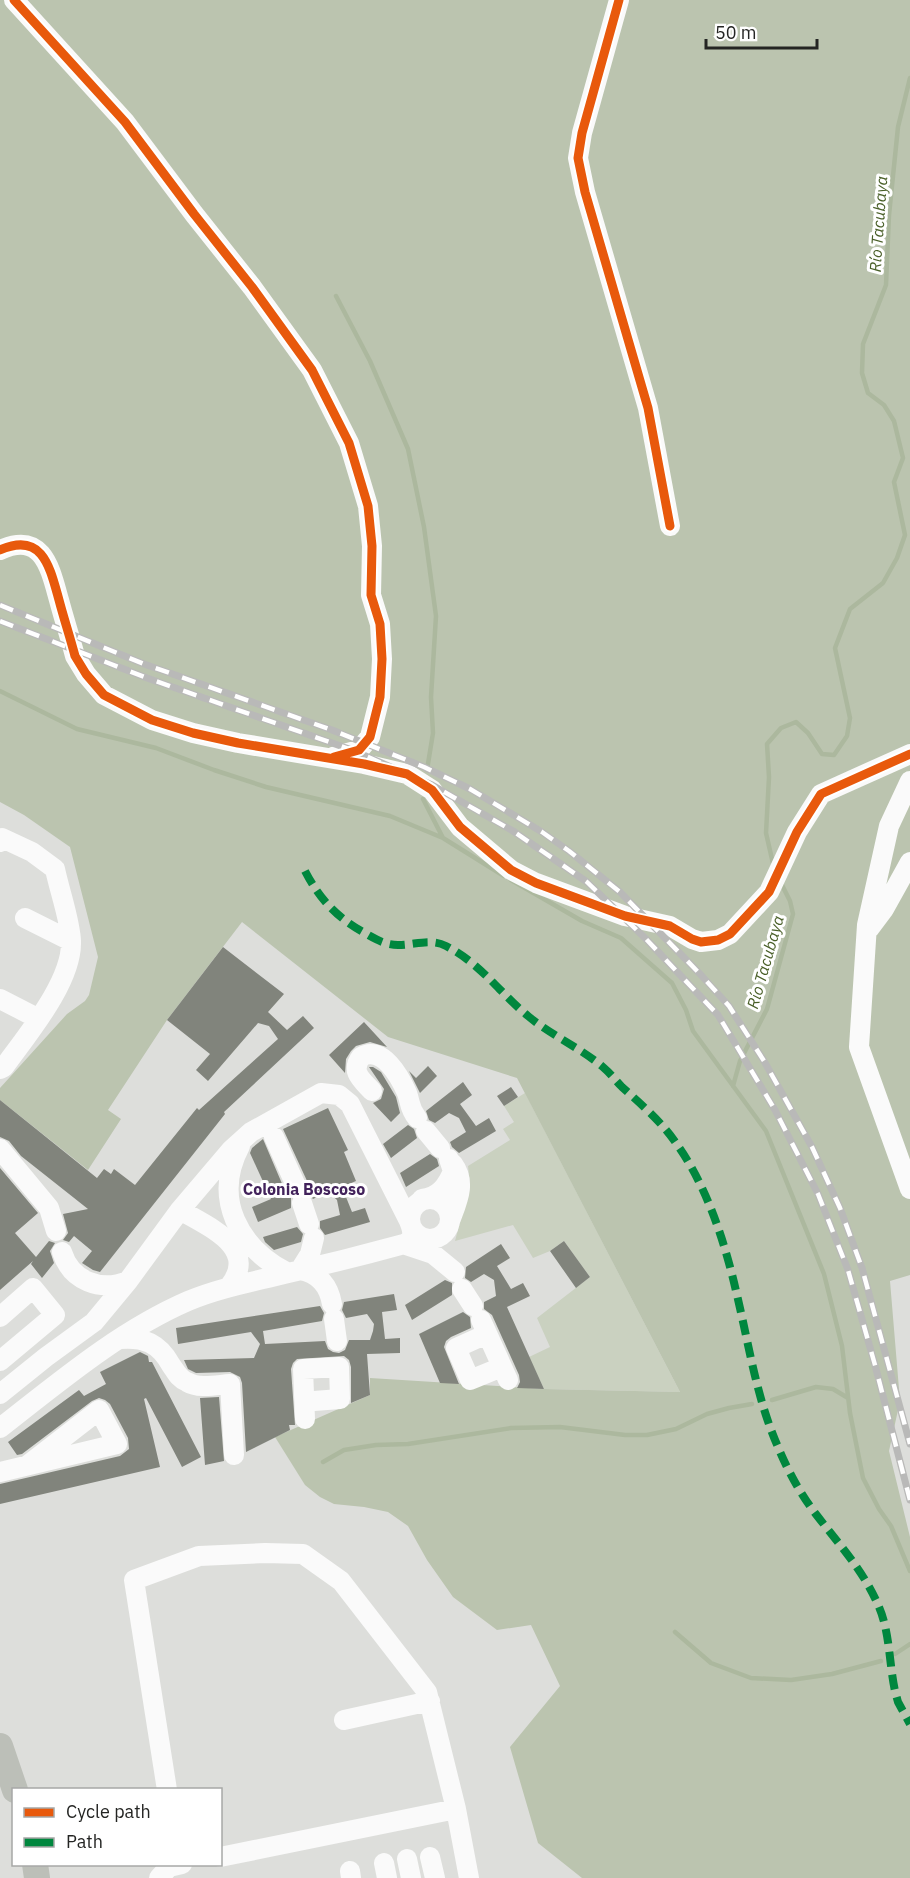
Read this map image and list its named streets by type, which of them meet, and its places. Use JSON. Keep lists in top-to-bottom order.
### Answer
{
  "districts": ["Colonia Boscoso"],
  "water": ["Río Tacubaya"],
  "legend": ["Cycle path", "Path"],
  "scale_bar": "50 m"
}
